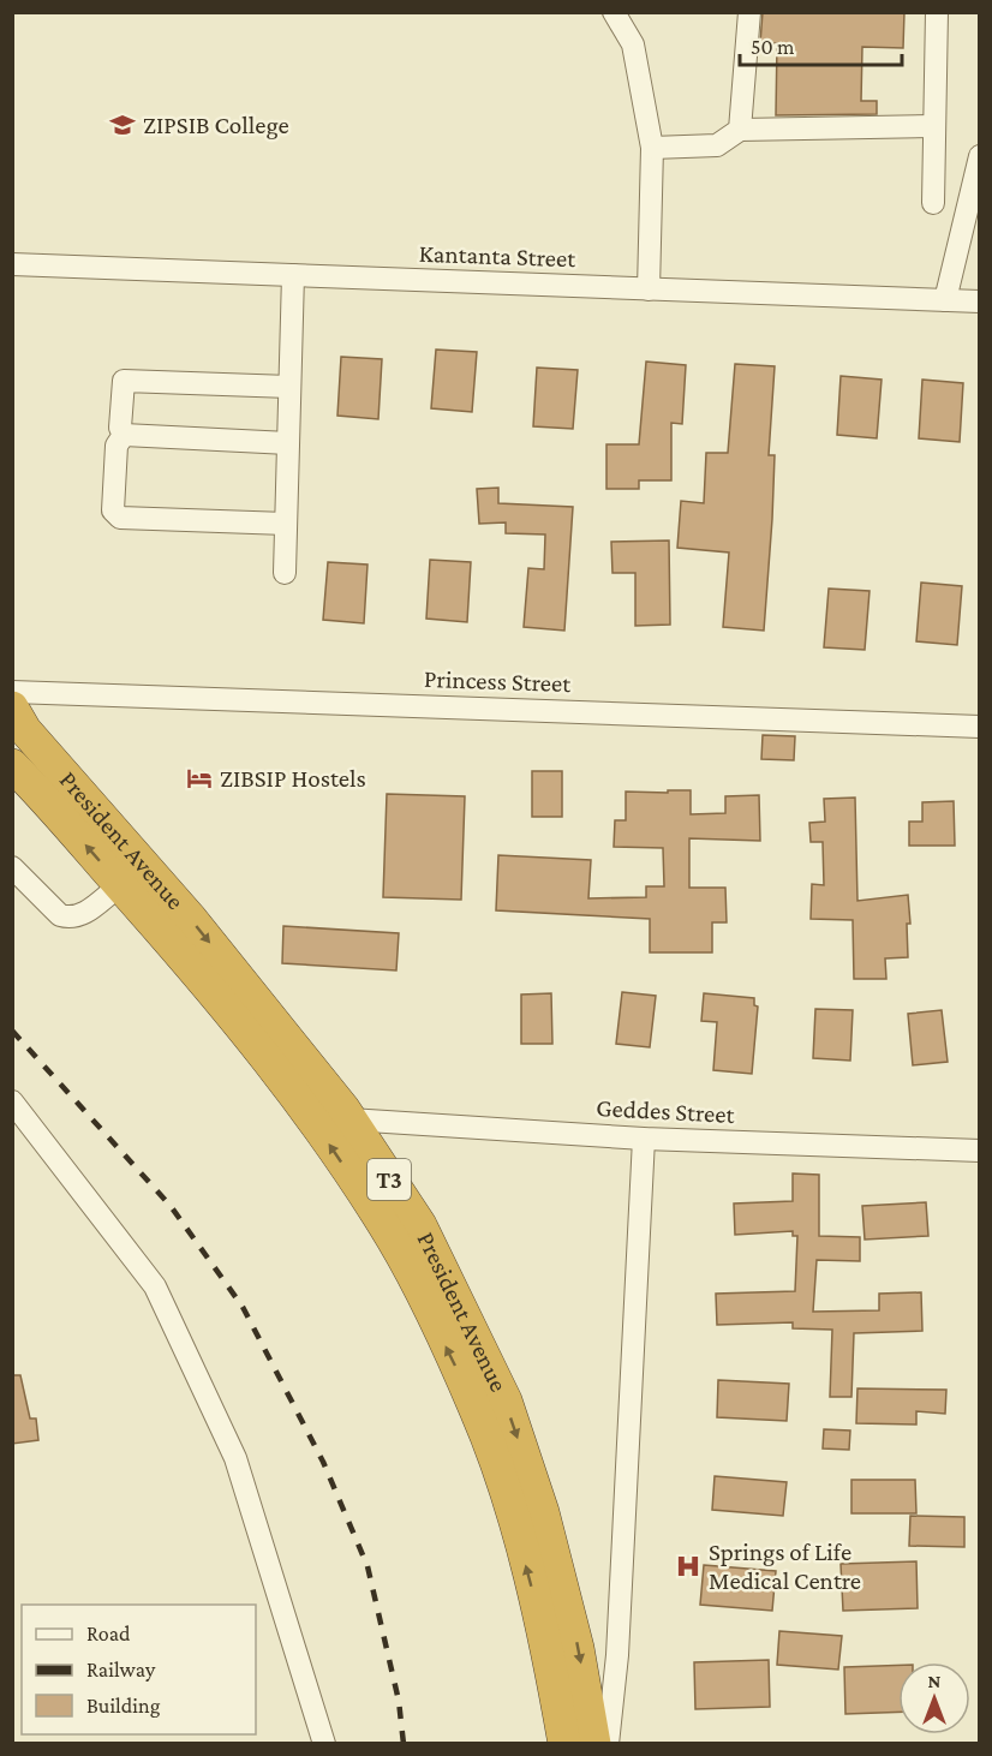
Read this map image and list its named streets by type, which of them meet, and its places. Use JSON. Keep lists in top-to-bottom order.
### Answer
{
  "streets": {
    "highway": ["President Avenue", "T3"],
    "street": ["Kantanta Street", "Princess Street", "Geddes Street"]
  },
  "crossings": [
    ["President Avenue", "Geddes Street"]
  ],
  "places": {
    "school or university": ["ZIPSIB College"],
    "hotel": ["ZIBSIP Hostels"],
    "hospital": ["Springs of Life Medical Centre"]
  },
  "legend": ["Road", "Railway", "Building"],
  "scale_bar": "50 m",
  "north": "top"
}
